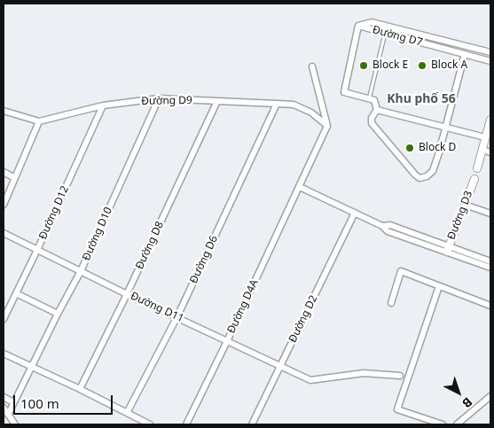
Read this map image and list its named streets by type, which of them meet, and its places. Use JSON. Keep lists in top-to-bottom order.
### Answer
{
  "streets": {
    "street": [
      "Đường D7",
      "Đường D9",
      "Đường D12",
      "Đường D3",
      "Đường D10",
      "Đường D8",
      "Đường D6",
      "Đường D4A",
      "Đường D11",
      "Đường D2"
    ]
  },
  "crossings": [
    ["Đường D9", "Đường D12"],
    ["Đường D9", "Đường D10"],
    ["Đường D9", "Đường D8"],
    ["Đường D9", "Đường D6"],
    ["Đường D9", "Đường D4A"],
    ["Đường D12", "Đường D11"],
    ["Đường D10", "Đường D11"],
    ["Đường D8", "Đường D11"],
    ["Đường D6", "Đường D11"],
    ["Đường D4A", "Đường D11"],
    ["Đường D11", "Đường D2"]
  ],
  "districts": ["Khu phố 56"],
  "places": ["Block E", "Block A", "Block D"],
  "scale_bar": "100 m",
  "north": "bottom right"
}
